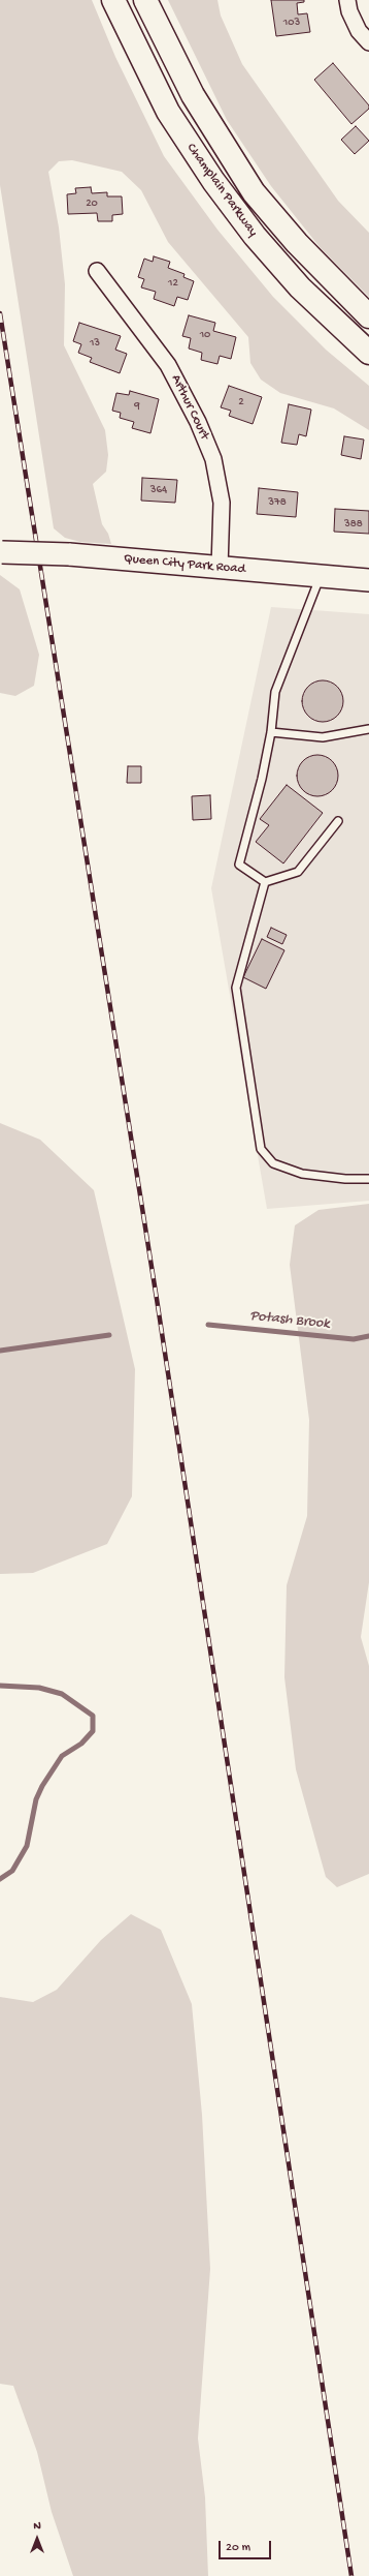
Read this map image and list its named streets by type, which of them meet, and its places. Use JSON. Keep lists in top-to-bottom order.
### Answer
{
  "streets": {
    "main road": ["Champlain Parkway"],
    "street": ["Arthur Court", "Queen City Park Road"]
  },
  "crossings": [
    ["Arthur Court", "Queen City Park Road"]
  ],
  "water": ["Potash Brook"],
  "house_numbers": [
    "103",
    "20",
    "12",
    "10",
    "13",
    "2",
    "9",
    "364",
    "378",
    "388"
  ],
  "scale_bar": "20 m",
  "north": "top"
}
